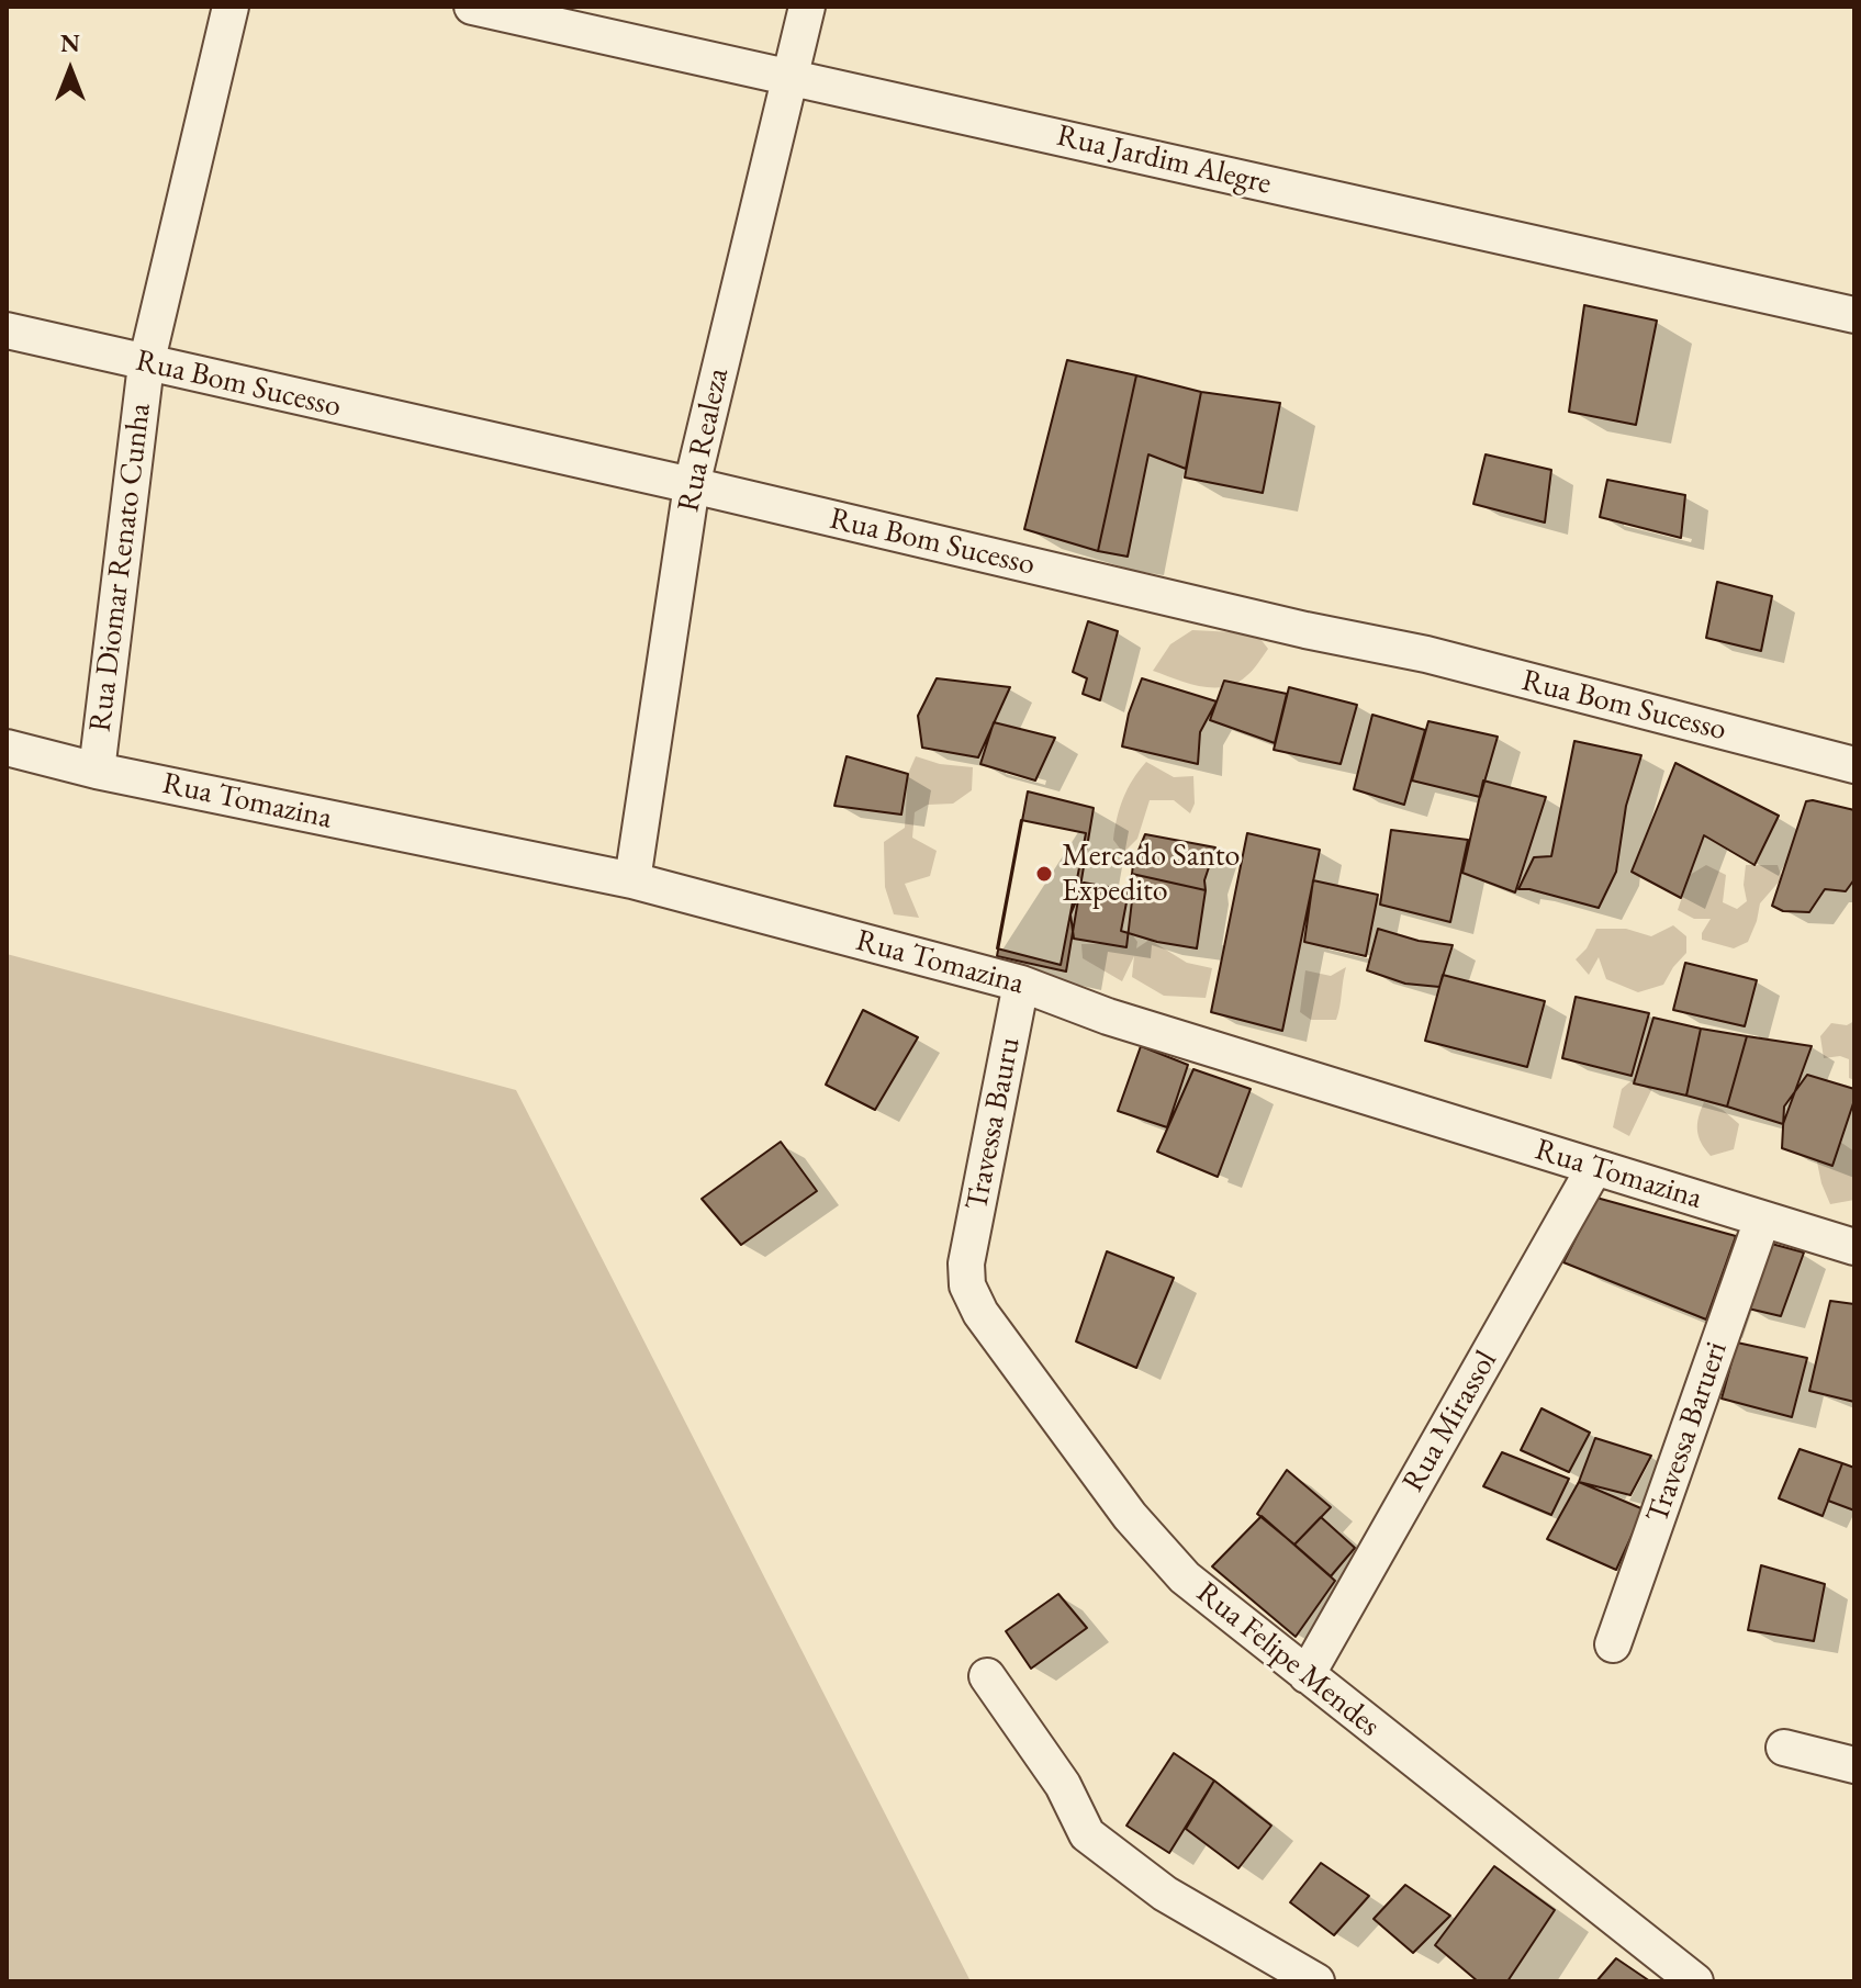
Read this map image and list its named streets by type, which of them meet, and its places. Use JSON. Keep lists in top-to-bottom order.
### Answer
{
  "streets": {
    "street": [
      "Rua Jardim Alegre",
      "Rua Bom Sucesso",
      "Rua Realeza",
      "Rua Diomar Renato Cunha",
      "Rua Tomazina",
      "Travessa Bauru",
      "Rua Mirassol",
      "Travessa Barueri",
      "Rua Felipe Mendes"
    ]
  },
  "crossings": [
    ["Rua Jardim Alegre", "Rua Realeza"],
    ["Rua Bom Sucesso", "Rua Realeza"],
    ["Rua Bom Sucesso", "Rua Diomar Renato Cunha"],
    ["Rua Realeza", "Rua Tomazina"],
    ["Rua Diomar Renato Cunha", "Rua Tomazina"],
    ["Rua Tomazina", "Travessa Bauru"],
    ["Rua Tomazina", "Rua Mirassol"],
    ["Rua Tomazina", "Travessa Barueri"],
    ["Travessa Bauru", "Rua Felipe Mendes"],
    ["Rua Mirassol", "Rua Felipe Mendes"]
  ],
  "places": ["Mercado Santo Expedito"],
  "north": "top"
}
